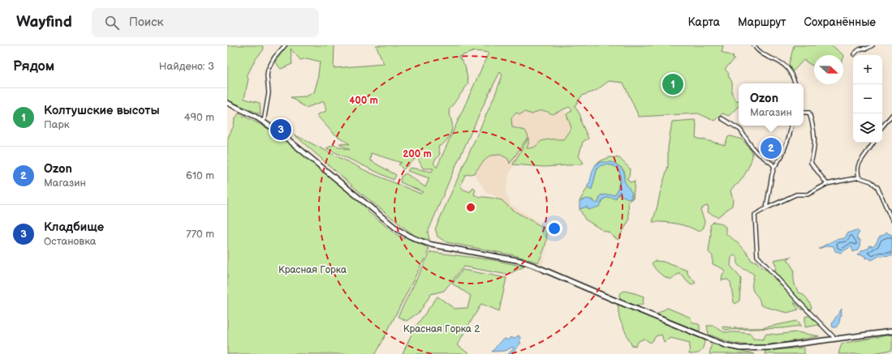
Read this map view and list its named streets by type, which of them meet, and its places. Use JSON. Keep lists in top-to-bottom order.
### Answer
{
  "parks": ["Красная Горка", "Красная Горка 2"],
  "north": "right",
  "page": {
    "header": "Wayfind",
    "search": "Поиск",
    "nav": ["Карта", "Маршрут", "Сохранённые"],
    "heading": ["Рядом", "Найдено: 3"],
    "map_buttons": ["+", "−"],
    "pins": ["1", "3", "2"],
    "popup": ["Ozon", "Магазин"],
    "list": [
      {
        "mark": "1",
        "name": "Колтушские высоты",
        "note": "Парк",
        "value": "490 m"
      },
      {
        "mark": "2",
        "name": "Ozon",
        "note": "Магазин",
        "value": "610 m"
      },
      {
        "mark": "3",
        "name": "Кладбище",
        "note": "Остановка",
        "value": "770 m"
      }
    ]
  },
  "rings": ["400 m", "200 m"]
}
